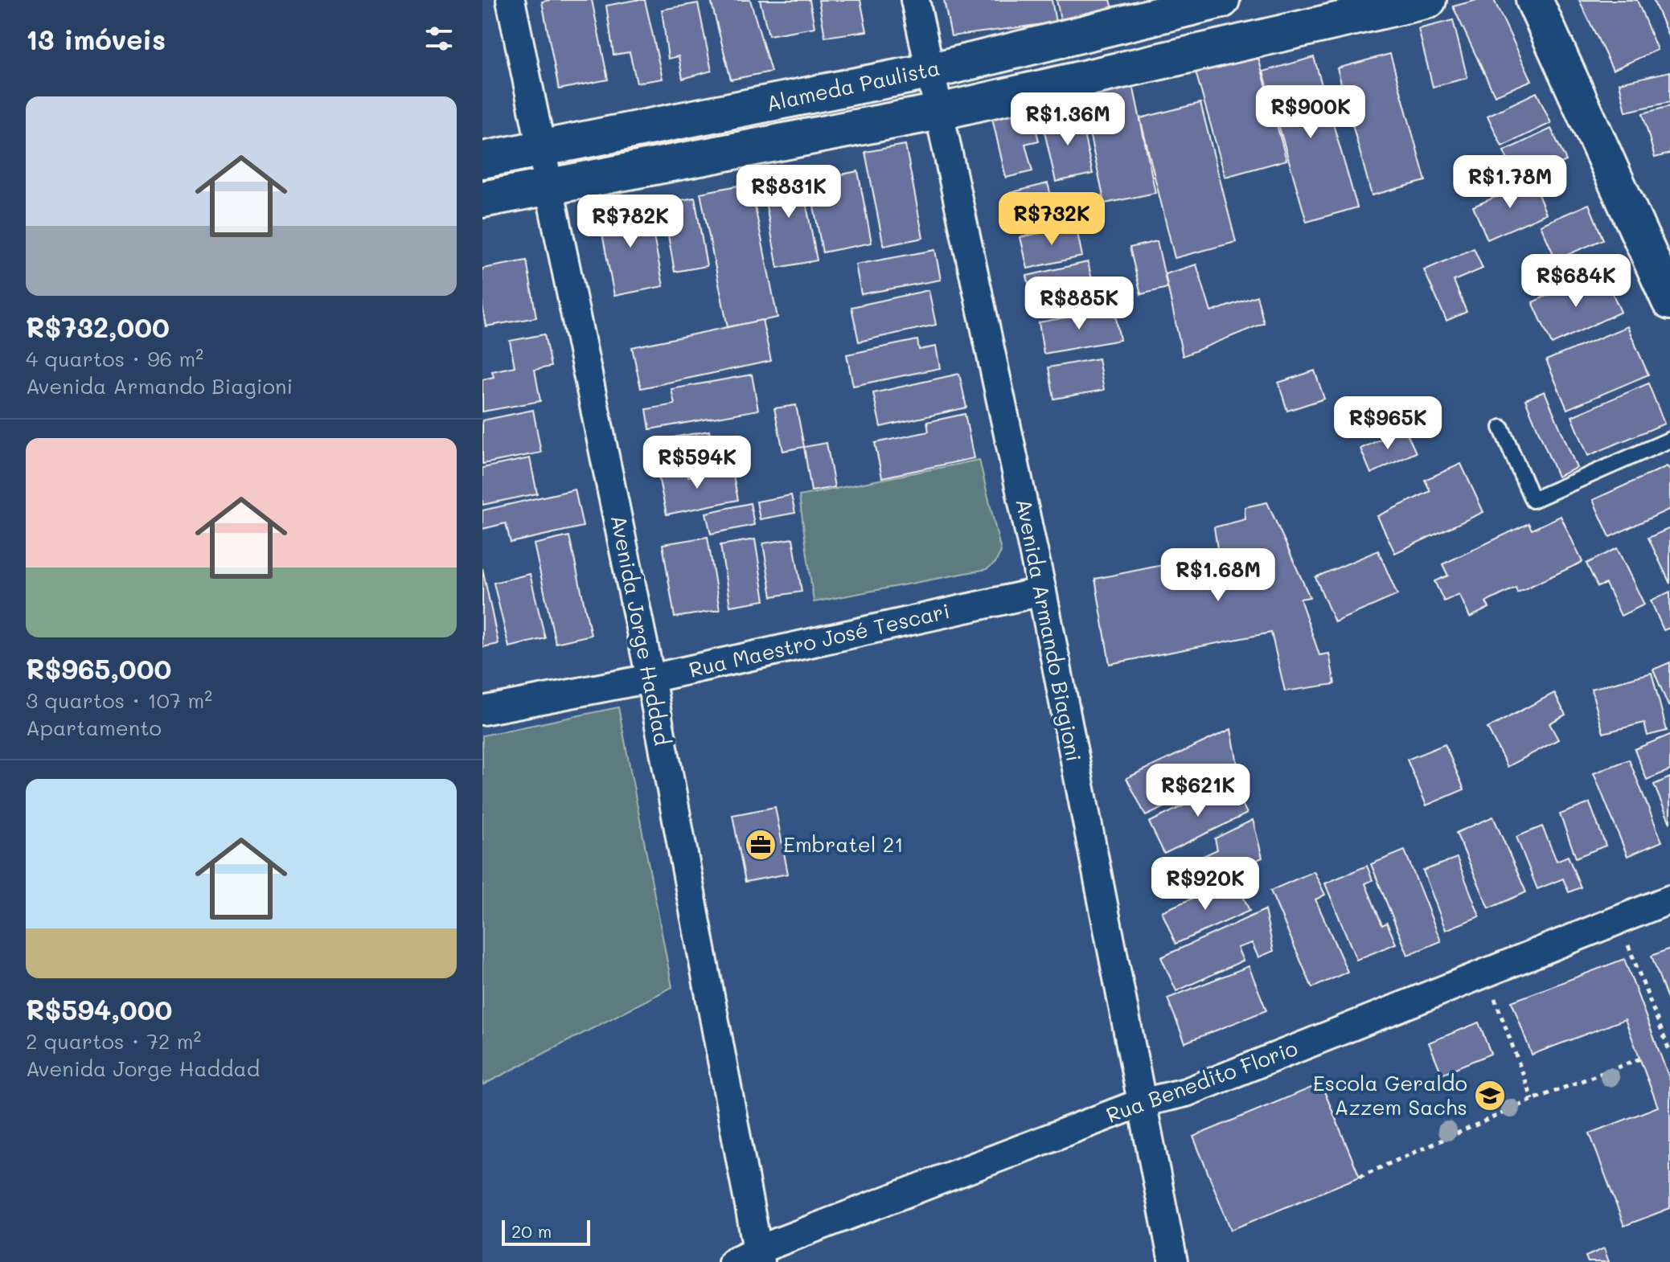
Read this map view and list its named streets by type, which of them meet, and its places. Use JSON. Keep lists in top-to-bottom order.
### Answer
{
  "streets": {
    "main road": ["Alameda Paulista"],
    "street": [
      "Avenida Jorge Haddad",
      "Avenida Armando Biagioni",
      "Rua Maestro José Tescari",
      "Rua Benedito Florio"
    ]
  },
  "crossings": [
    ["Alameda Paulista", "Avenida Jorge Haddad"],
    ["Alameda Paulista", "Avenida Armando Biagioni"],
    ["Avenida Jorge Haddad", "Rua Maestro José Tescari"],
    ["Avenida Jorge Haddad", "Rua Benedito Florio"],
    ["Avenida Armando Biagioni", "Rua Maestro José Tescari"],
    ["Avenida Armando Biagioni", "Rua Benedito Florio"]
  ],
  "places": {
    "office": ["Embratel 21"],
    "school or university": ["Escola Geraldo Azzem Sachs"]
  },
  "scale_bar": "20 m",
  "page": {
    "heading": "13 imóveis",
    "list": [
      {
        "name": "R$732,000",
        "note": "4 quartos · 96 m² · Avenida Armando Biagioni"
      },
      {
        "name": "R$965,000",
        "note": "3 quartos · 107 m² · Apartamento"
      },
      {
        "name": "R$594,000",
        "note": "2 quartos · 72 m² · Avenida Jorge Haddad"
      }
    ],
    "price": [
      "R$900K",
      "R$1.36M",
      "R$1.78M",
      "R$831K",
      "R$732K",
      "R$782K",
      "R$684K",
      "R$885K",
      "R$965K",
      "R$594K",
      "R$1.68M",
      "R$621K",
      "R$920K"
    ],
    "scale": "20 m"
  }
}
